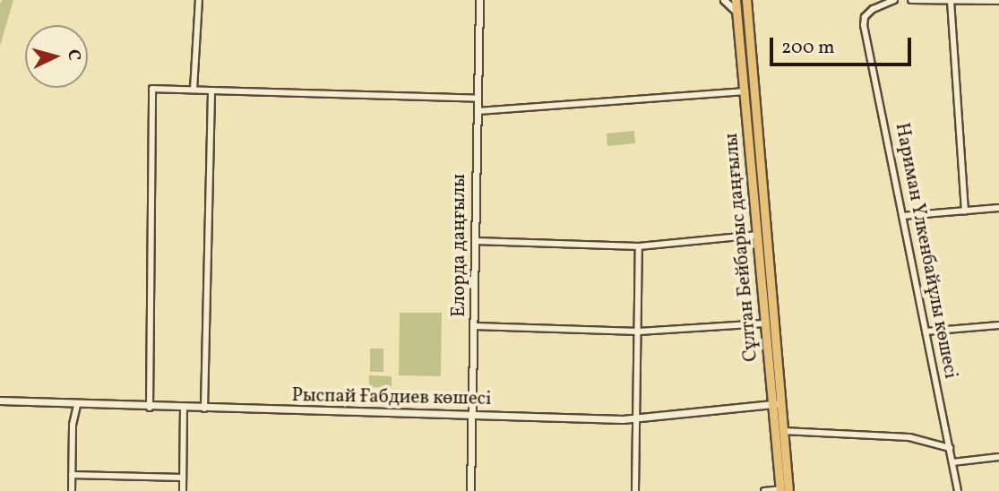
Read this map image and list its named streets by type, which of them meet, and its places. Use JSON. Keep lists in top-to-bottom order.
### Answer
{
  "streets": {
    "main road": ["Сұлтан Бейбарыс даңғылы"],
    "street": ["Елорда даңғылы", "Нариман Үлкенбайұлы көшесі", "Рыспай Ғабдиев көшесі"]
  },
  "crossings": [
    ["Елорда даңғылы", "Рыспай Ғабдиев көшесі"],
    ["Сұлтан Бейбарыс даңғылы", "Рыспай Ғабдиев көшесі"]
  ],
  "scale_bar": "200 m",
  "north": "right"
}
